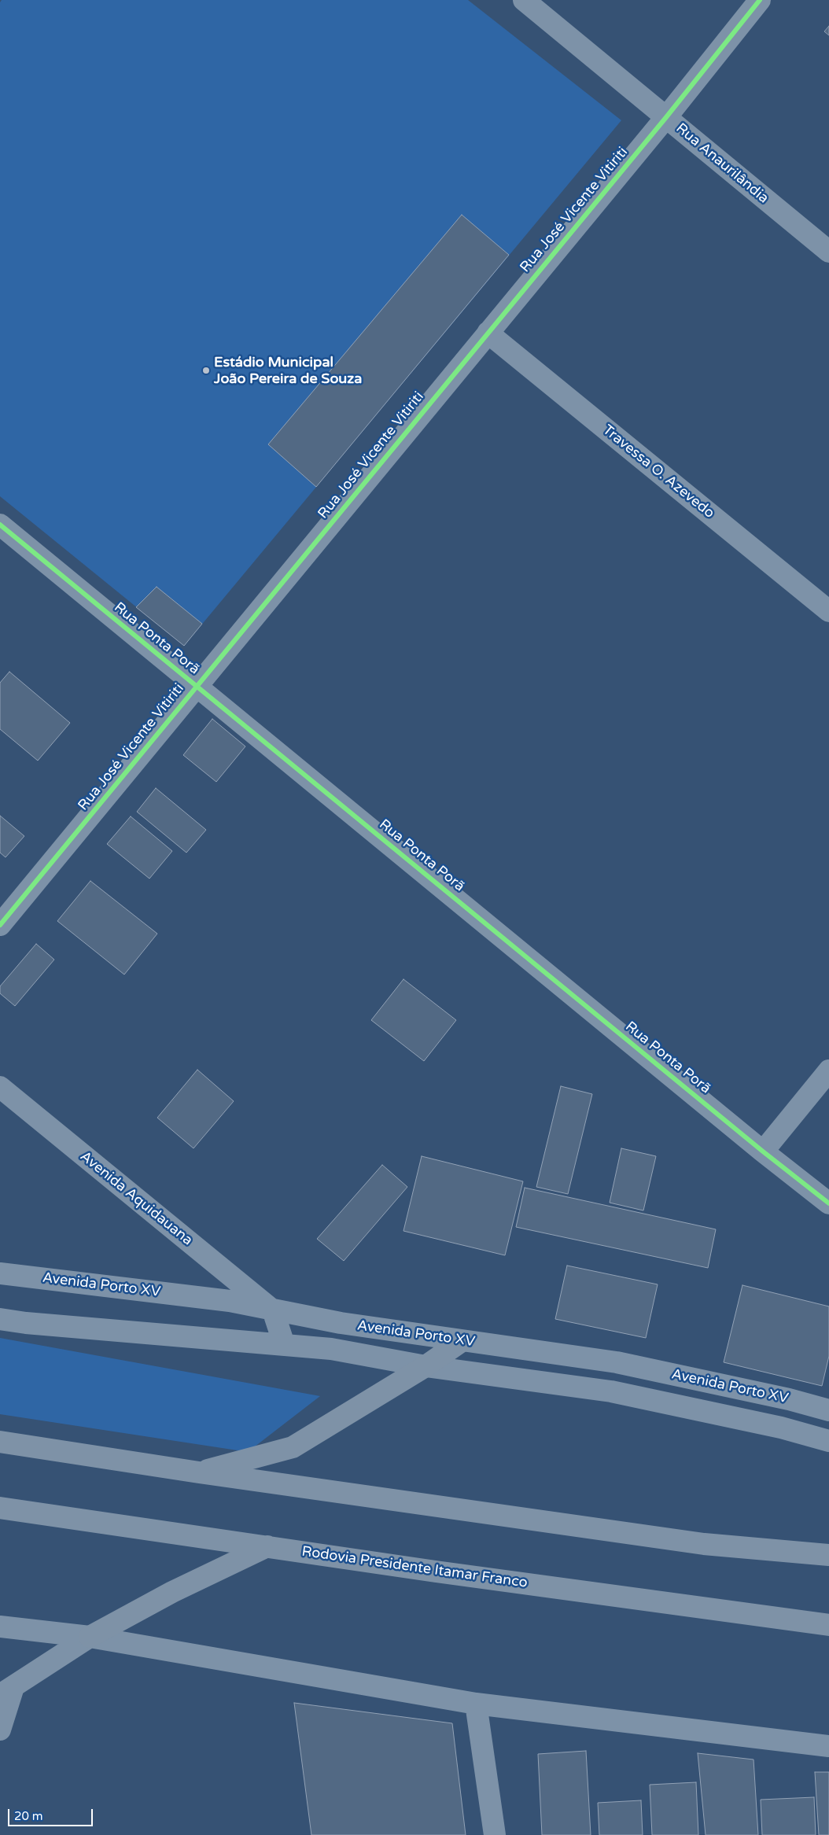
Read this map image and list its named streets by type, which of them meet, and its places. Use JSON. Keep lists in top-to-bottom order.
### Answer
{
  "streets": {
    "highway": ["Rodovia Presidente Itamar Franco"],
    "street": [
      "Rua Anaurilândia",
      "Rua José Vicente Vitiriti",
      "Travessa O. Azevedo",
      "Rua Ponta Porã",
      "Avenida Aquidauana",
      "Avenida Porto XV"
    ]
  },
  "crossings": [
    ["Rua Anaurilândia", "Rua José Vicente Vitiriti"],
    ["Rua José Vicente Vitiriti", "Travessa O. Azevedo"],
    ["Rua José Vicente Vitiriti", "Rua Ponta Porã"],
    ["Avenida Aquidauana", "Avenida Porto XV"]
  ],
  "places": ["Estádio Municipal João Pereira de Souza"],
  "scale_bar": "20 m"
}
